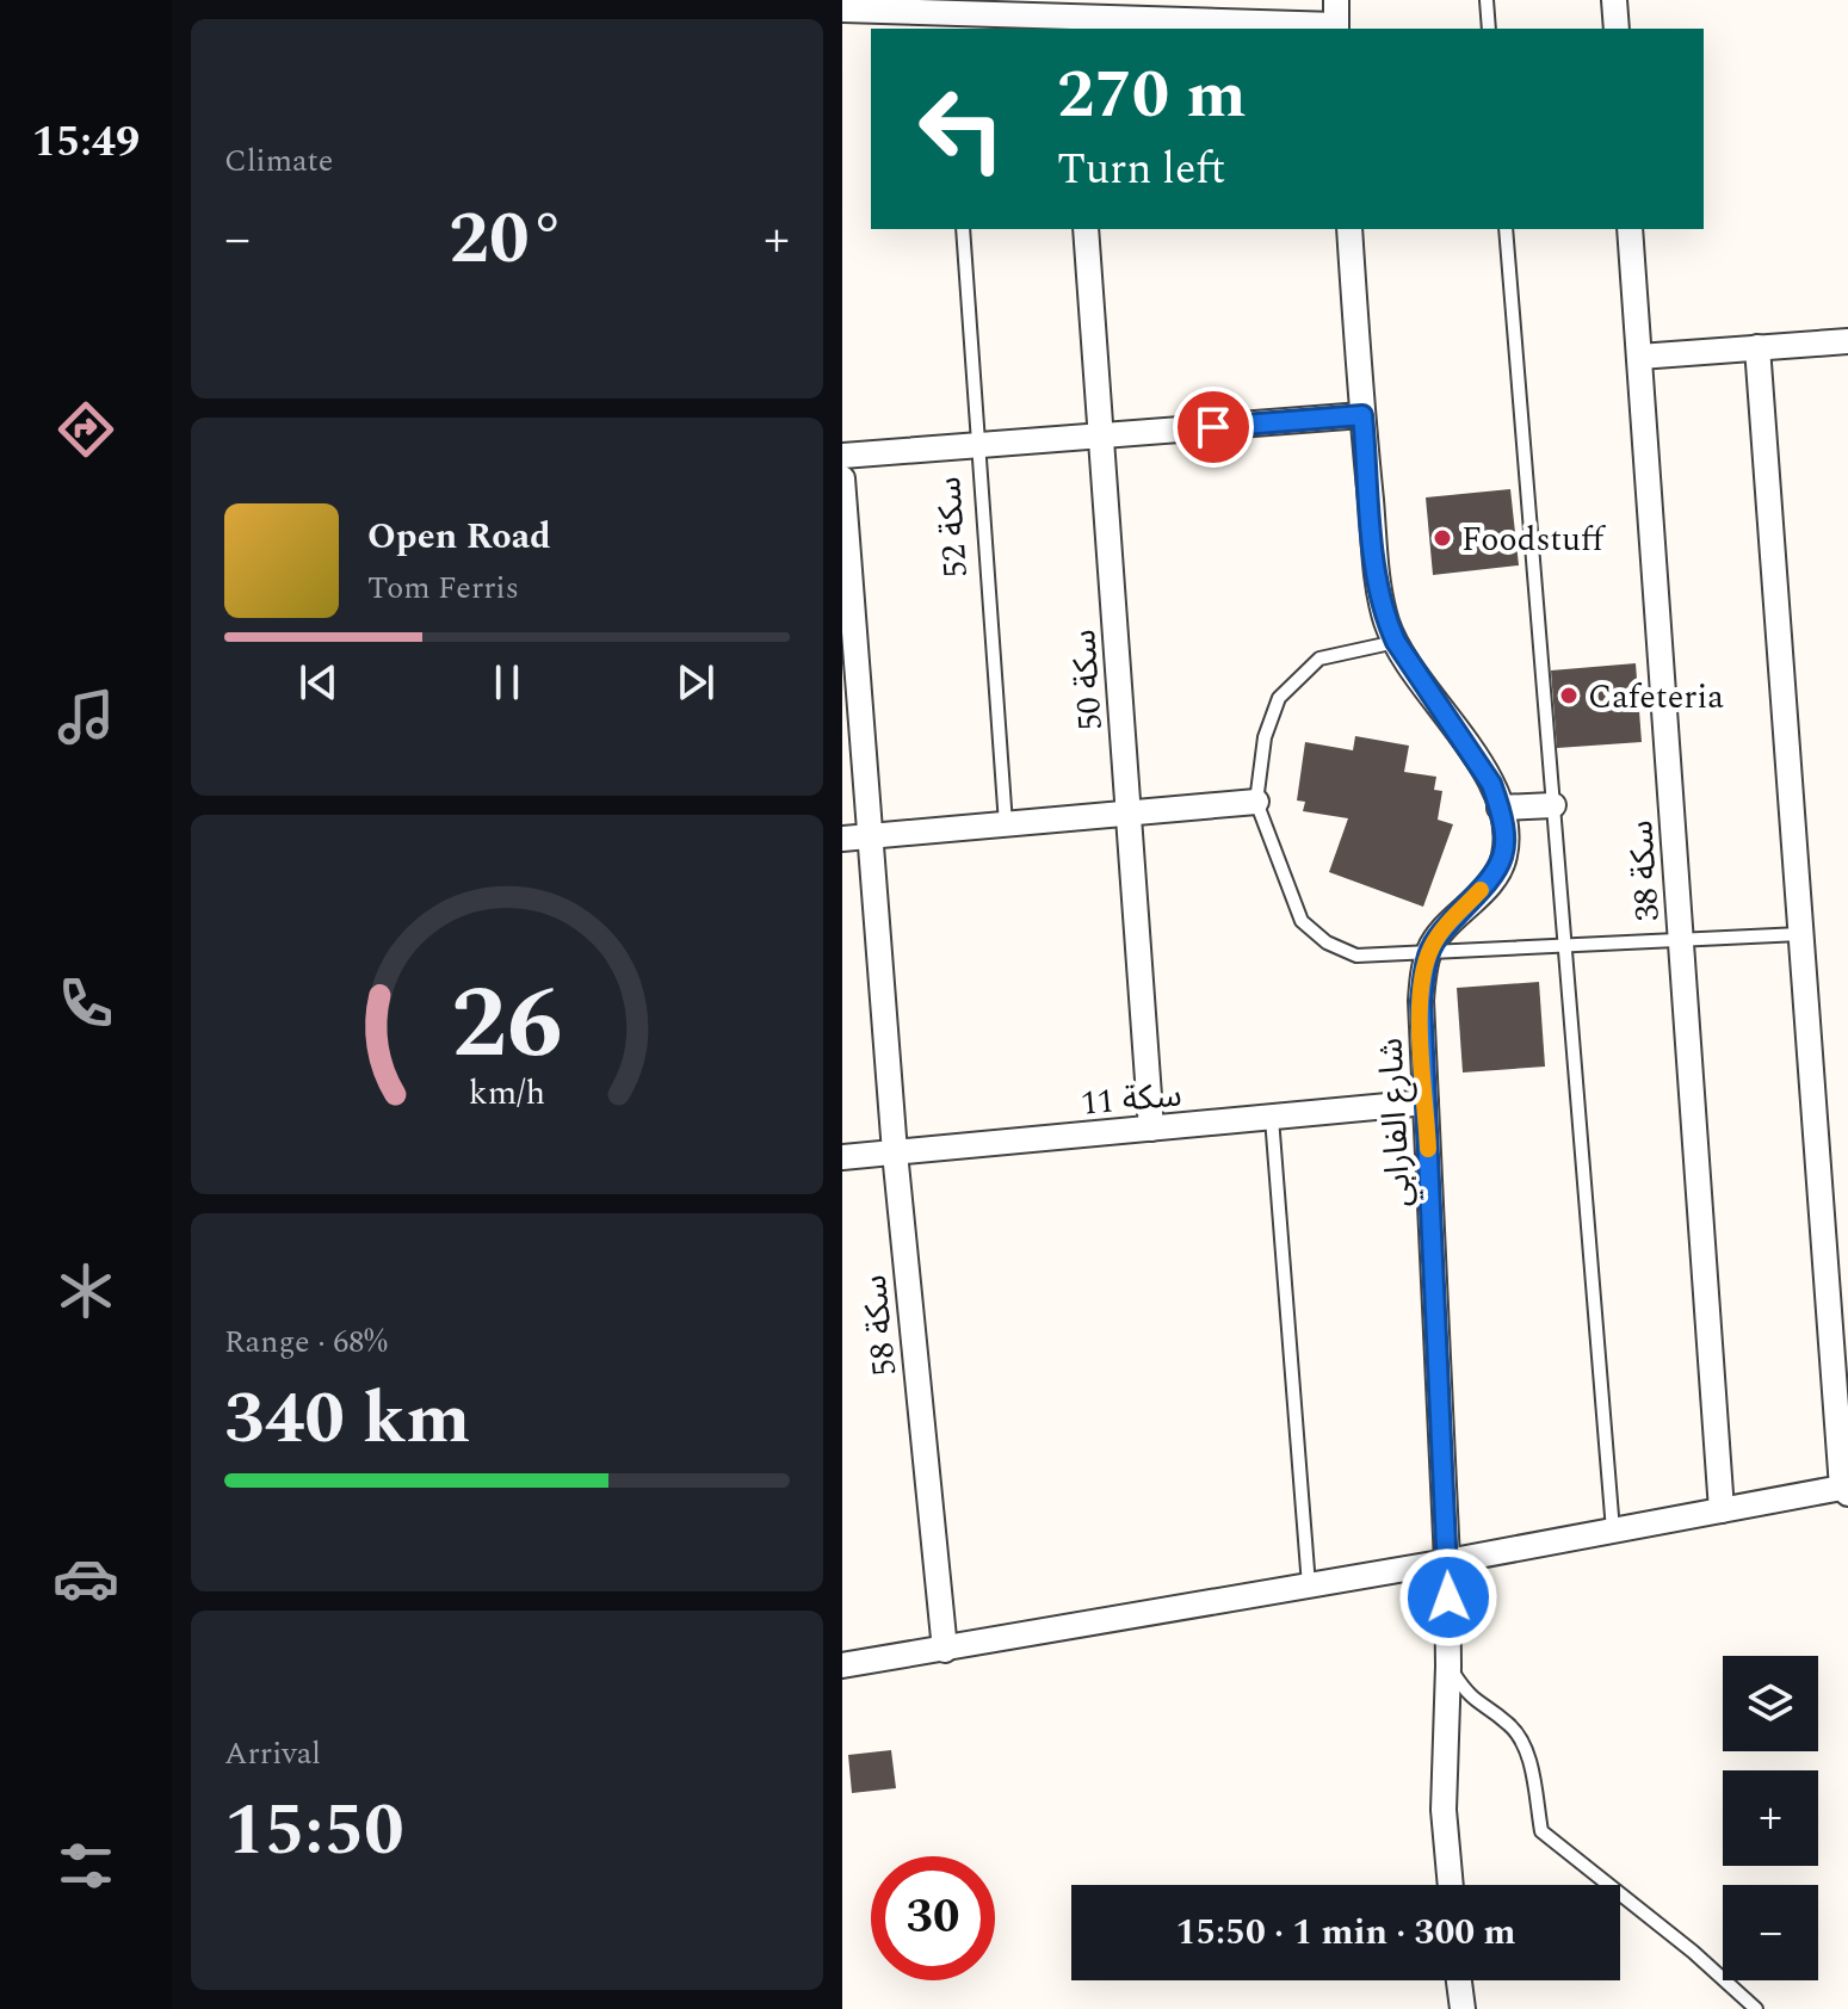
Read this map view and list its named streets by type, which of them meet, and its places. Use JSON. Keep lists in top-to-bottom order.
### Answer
{
  "streets": {
    "street": [
      "سكة 50",
      "سكة 38",
      "سكة 11",
      "شارع الفارابي",
      "سكة 58"
    ],
    "lane": ["سكة 52"]
  },
  "crossings": [
    ["سكة 50", "سكة 11"],
    ["سكة 11", "شارع الفارابي"],
    ["سكة 11", "سكة 58"]
  ],
  "places": ["Foodstuff", "Cafeteria"],
  "page": {
    "tabs": "15:49",
    "tile": [
      "Climate",
      ["Range · 68%", "340 km"],
      ["Arrival", "15:50"]
    ],
    "turn": ["270 m", "Turn left"],
    "heat": ["−", "20°", "+"],
    "song": ["Open Road", "Tom Ferris"],
    "map_buttons": ["+", "−"],
    "limit": "30",
    "trip": "15:50 · 1 min · 300 m",
    "gauge": ["26", "km/h"]
  }
}
